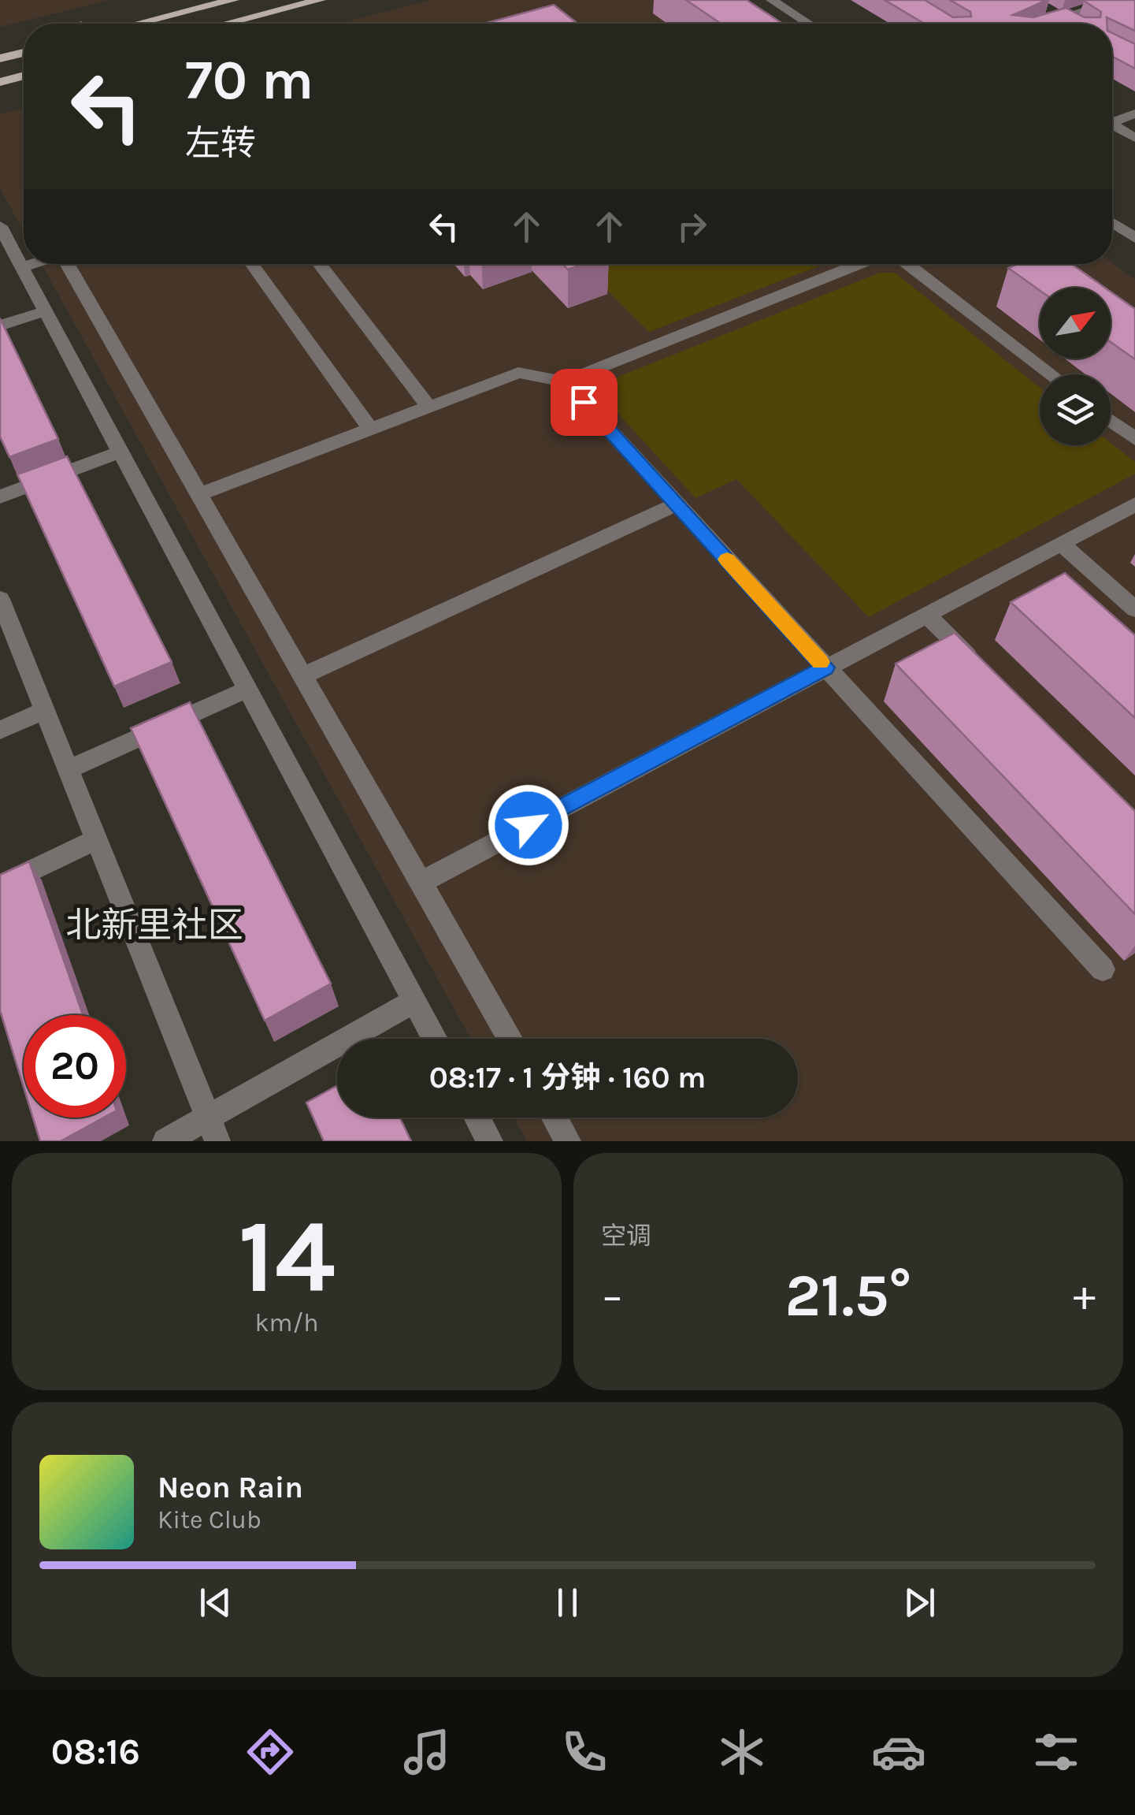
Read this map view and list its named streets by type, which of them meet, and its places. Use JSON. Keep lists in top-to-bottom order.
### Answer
{
  "districts": ["北新里社区"],
  "north": "top right",
  "page": {
    "turn": ["70 m", "左转"],
    "limit": "20",
    "trip": "08:17 · 1 分钟 · 160 m",
    "tile": [
      ["14", "km/h"],
      "空调"
    ],
    "heat": ["−", "21.5°", "+"],
    "song": ["Neon Rain", "Kite Club"],
    "tabs": "08:16"
  }
}
